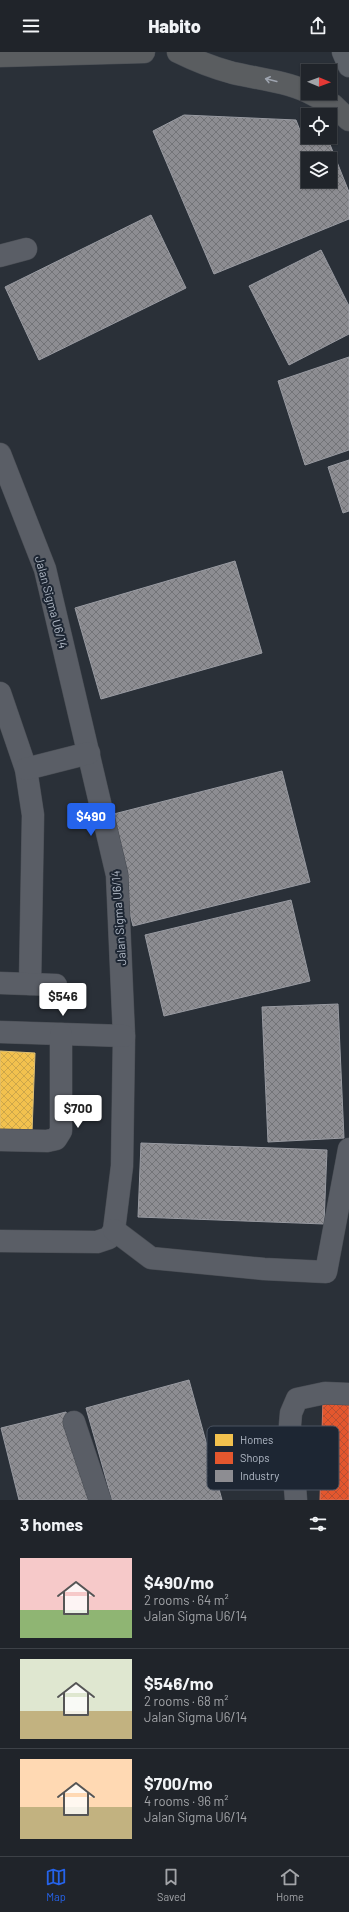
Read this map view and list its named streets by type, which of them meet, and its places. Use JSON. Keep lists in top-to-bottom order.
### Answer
{
  "streets": {
    "street": ["Jalan Sigma U6/14"]
  },
  "legend": ["Homes", "Shops", "Industry"],
  "north": "right",
  "page": {
    "header": "Habito",
    "price": ["$490", "$546", "$700"],
    "heading": "3 homes",
    "list": [
      {
        "name": "$490/mo",
        "note": "2 rooms · 64 m² · Jalan Sigma U6/14"
      },
      {
        "name": "$546/mo",
        "note": "2 rooms · 68 m² · Jalan Sigma U6/14"
      },
      {
        "name": "$700/mo",
        "note": "4 rooms · 96 m² · Jalan Sigma U6/14"
      }
    ],
    "tabs": ["Map", "Saved", "Home"]
  }
}
